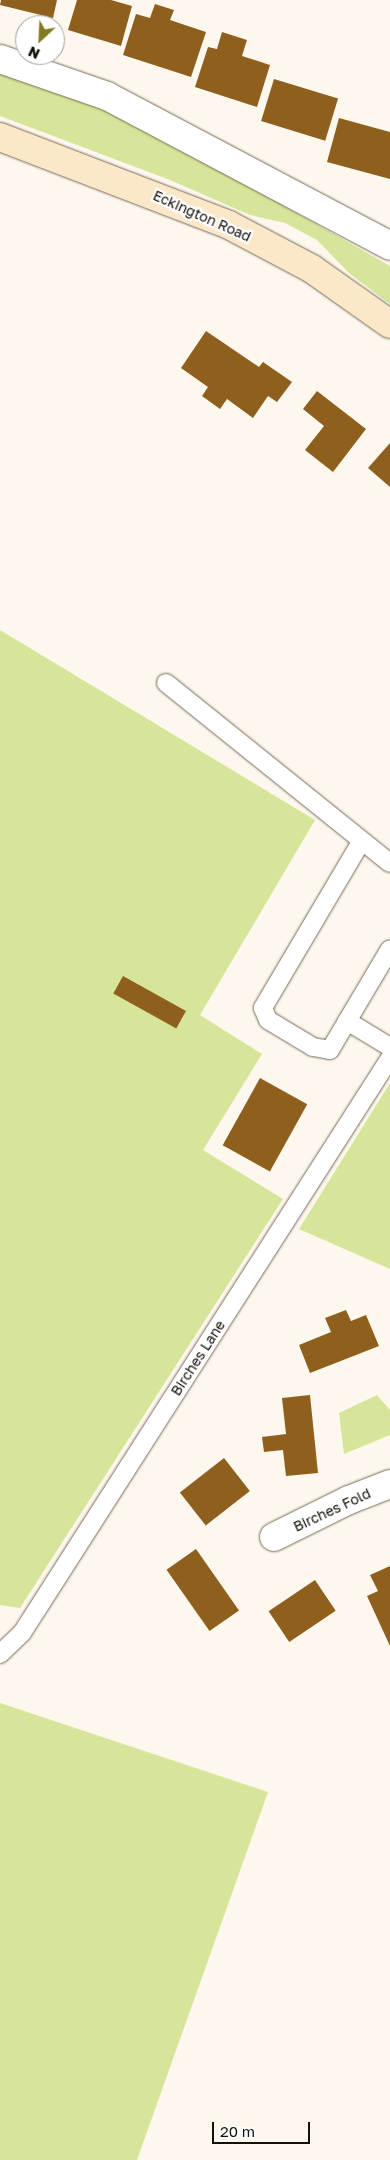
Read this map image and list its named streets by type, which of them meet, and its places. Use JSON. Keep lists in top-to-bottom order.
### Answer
{
  "streets": {
    "main road": ["Eckington Road"],
    "street": ["Birches Fold"],
    "lane": ["Birches Lane"]
  },
  "scale_bar": "20 m",
  "north": "bottom left"
}
